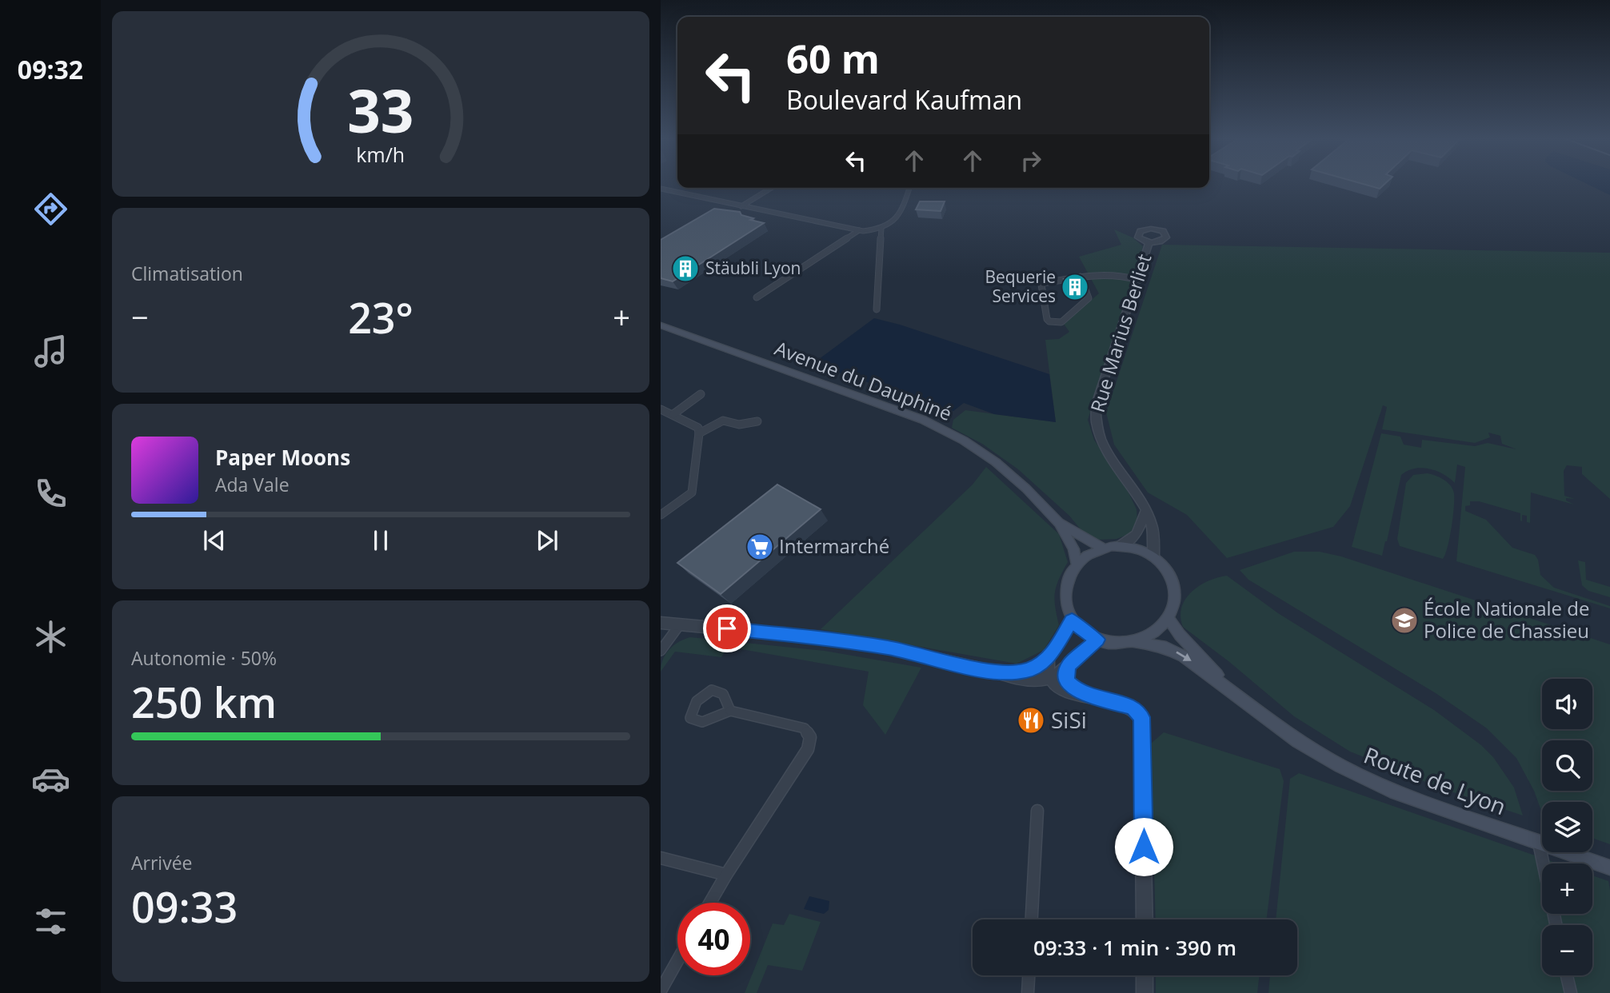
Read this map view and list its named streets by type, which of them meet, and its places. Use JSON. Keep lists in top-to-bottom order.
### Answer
{
  "streets": {
    "main road": ["Avenue du Dauphiné", "Route de Lyon"],
    "street": ["Rue Marius Berliet"]
  },
  "crossings": [
    ["Rue Marius Berliet", "Avenue du Dauphiné"],
    ["Rue Marius Berliet", "Route de Lyon"],
    ["Avenue du Dauphiné", "Route de Lyon"]
  ],
  "places": {
    "building": ["Stäubli Lyon", "Bequerie Services"],
    "supermarket": ["Intermarché"],
    "school or university": ["École Nationale de Police de Chassieu"],
    "restaurant": ["SiSi"]
  },
  "page": {
    "tabs": "09:32",
    "turn": ["60 m", "Boulevard Kaufman"],
    "tile": [
      "Climatisation",
      ["Autonomie · 50%", "250 km"],
      ["Arrivée", "09:33"]
    ],
    "heat": ["−", "23°", "+"],
    "song": ["Paper Moons", "Ada Vale"],
    "map_buttons": ["+", "−"],
    "limit": "40",
    "trip": "09:33 · 1 min · 390 m",
    "gauge": ["33", "km/h"]
  }
}
